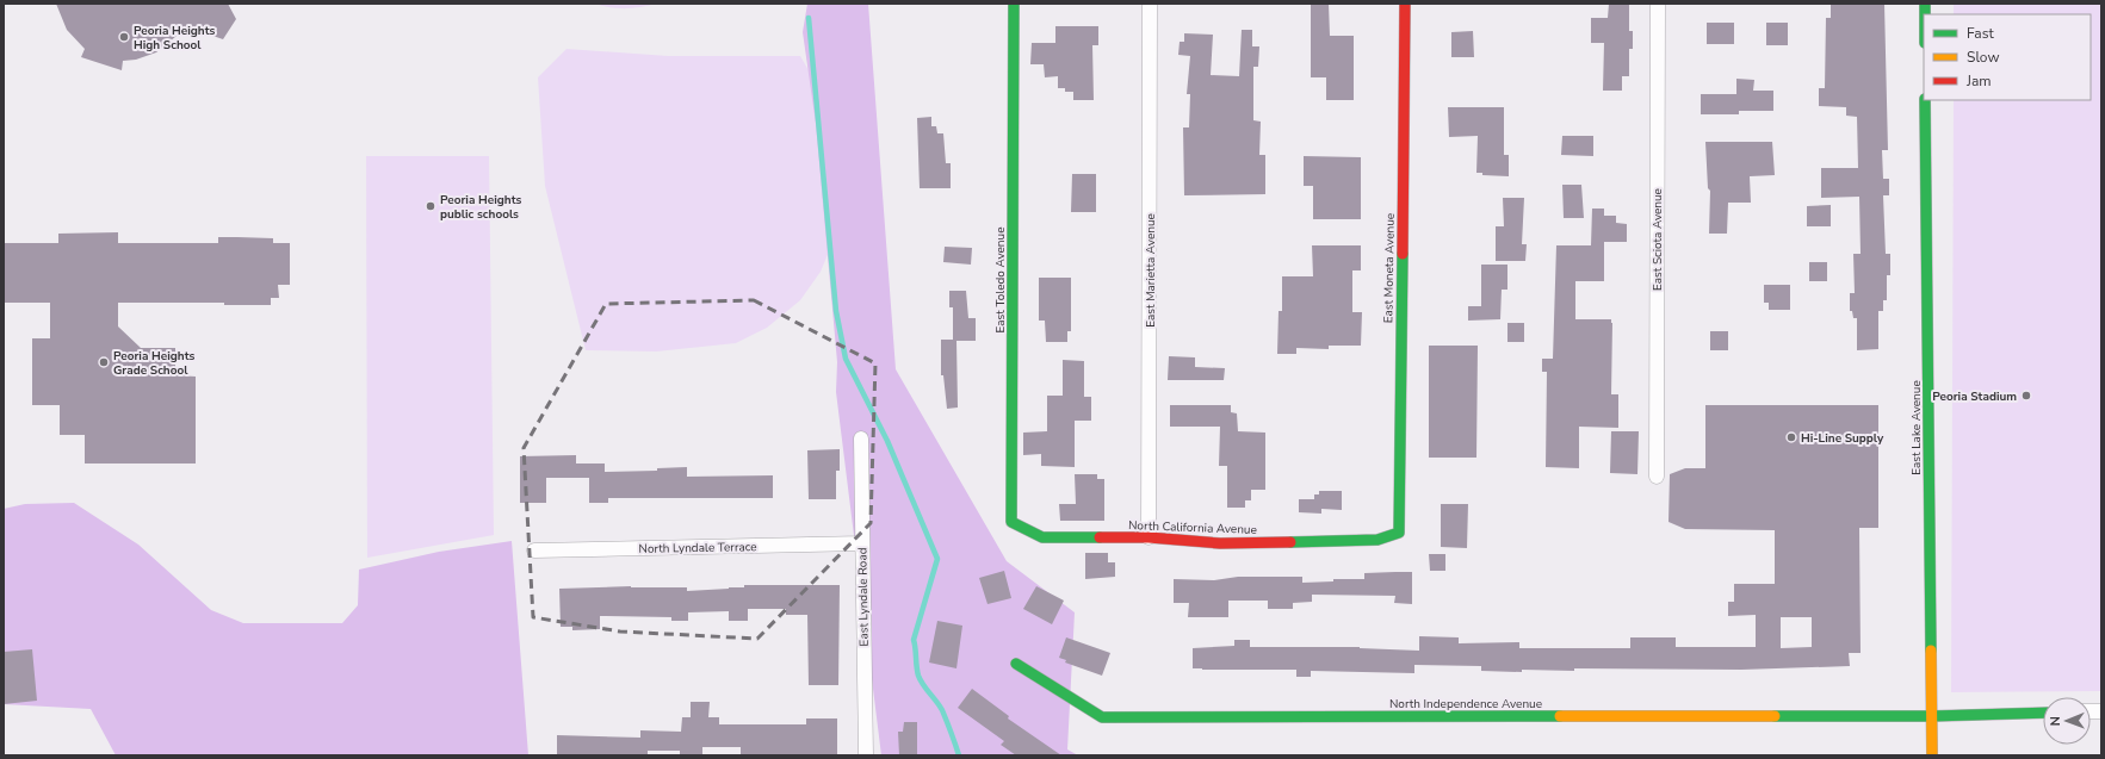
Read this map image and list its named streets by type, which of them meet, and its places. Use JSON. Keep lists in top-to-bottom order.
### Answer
{
  "streets": {
    "street": [
      "East Sciota Avenue",
      "East Moneta Avenue",
      "East Marietta Avenue",
      "East Toledo Avenue",
      "East Lake Avenue",
      "North California Avenue",
      "North Lyndale Terrace",
      "East Lyndale Road",
      "North Independence Avenue"
    ]
  },
  "crossings": [
    ["East Moneta Avenue", "North California Avenue"],
    ["East Marietta Avenue", "North California Avenue"],
    ["East Toledo Avenue", "North California Avenue"],
    ["East Lake Avenue", "North Independence Avenue"],
    ["North Lyndale Terrace", "East Lyndale Road"]
  ],
  "places": [
    "Peoria Heights High School",
    "Peoria Heights public schools",
    "Peoria Heights Grade School",
    "Peoria Stadium",
    "Hi-Line Supply"
  ],
  "legend": ["Fast", "Slow", "Jam"],
  "north": "left"
}
